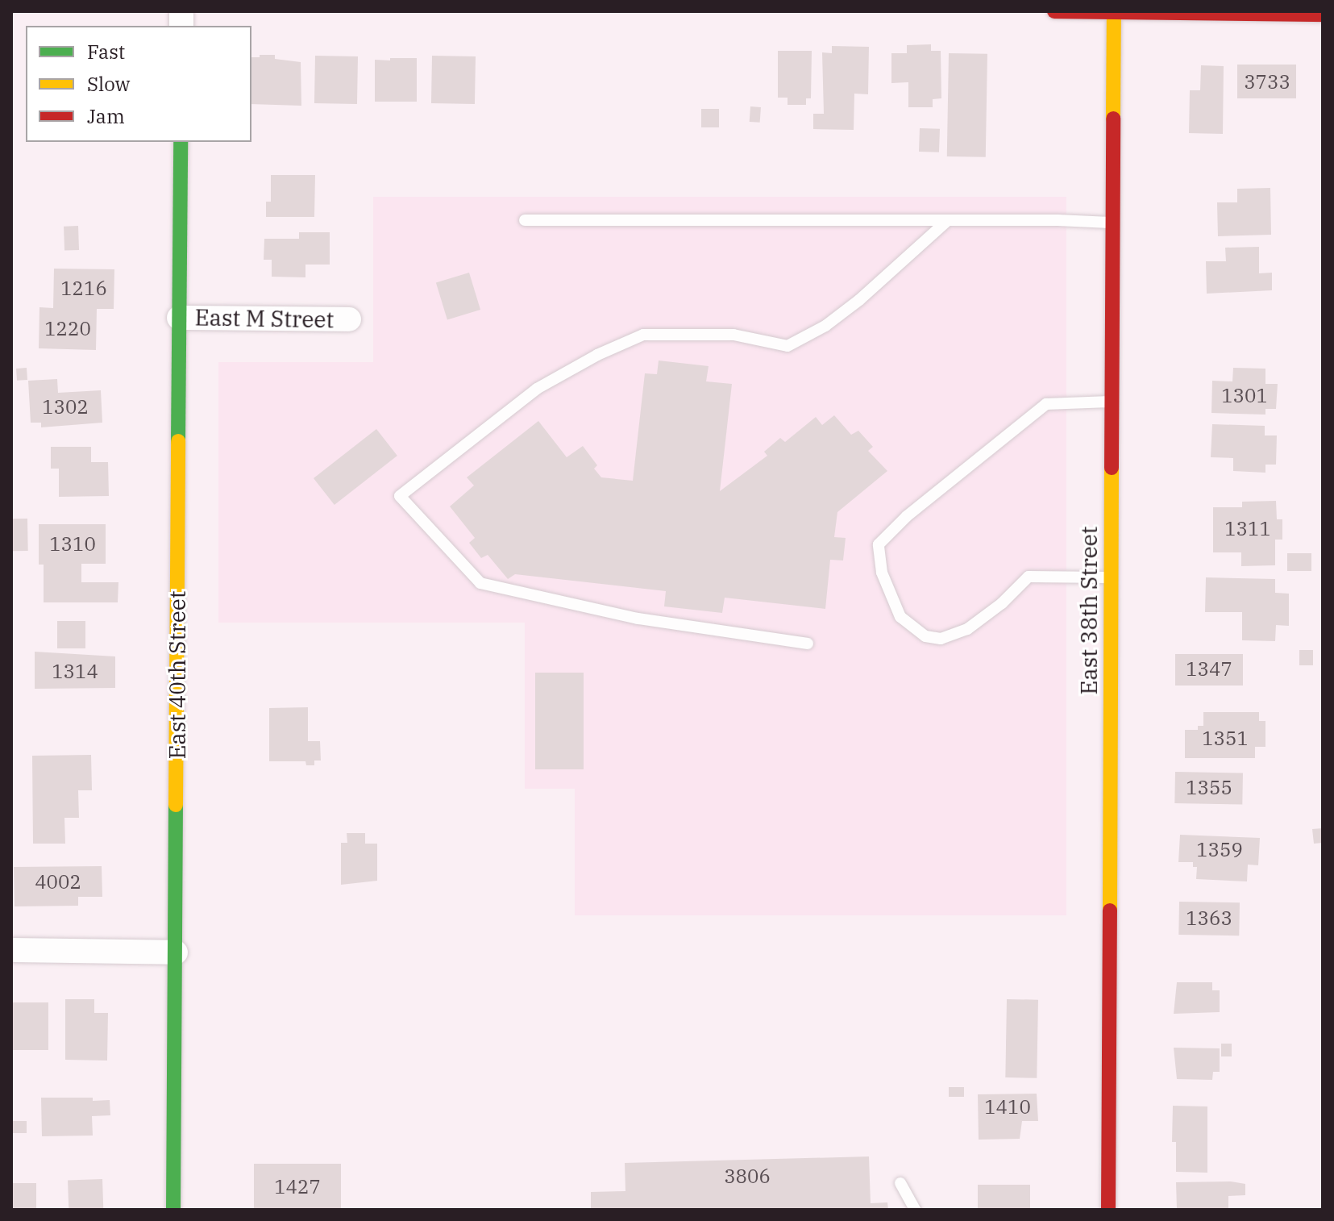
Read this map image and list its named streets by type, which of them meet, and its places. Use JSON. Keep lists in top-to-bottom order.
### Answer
{
  "streets": {
    "street": ["East M Street", "East 38th Street", "East 40th Street"]
  },
  "crossings": [
    ["East M Street", "East 40th Street"]
  ],
  "house_numbers": [
    "3733",
    "1216",
    "1220",
    "1301",
    "1302",
    "1311",
    "1310",
    "1347",
    "1314",
    "1351",
    "1355",
    "1359",
    "4002",
    "1363",
    "1410",
    "3806",
    "1427"
  ],
  "legend": ["Fast", "Slow", "Jam"]
}
